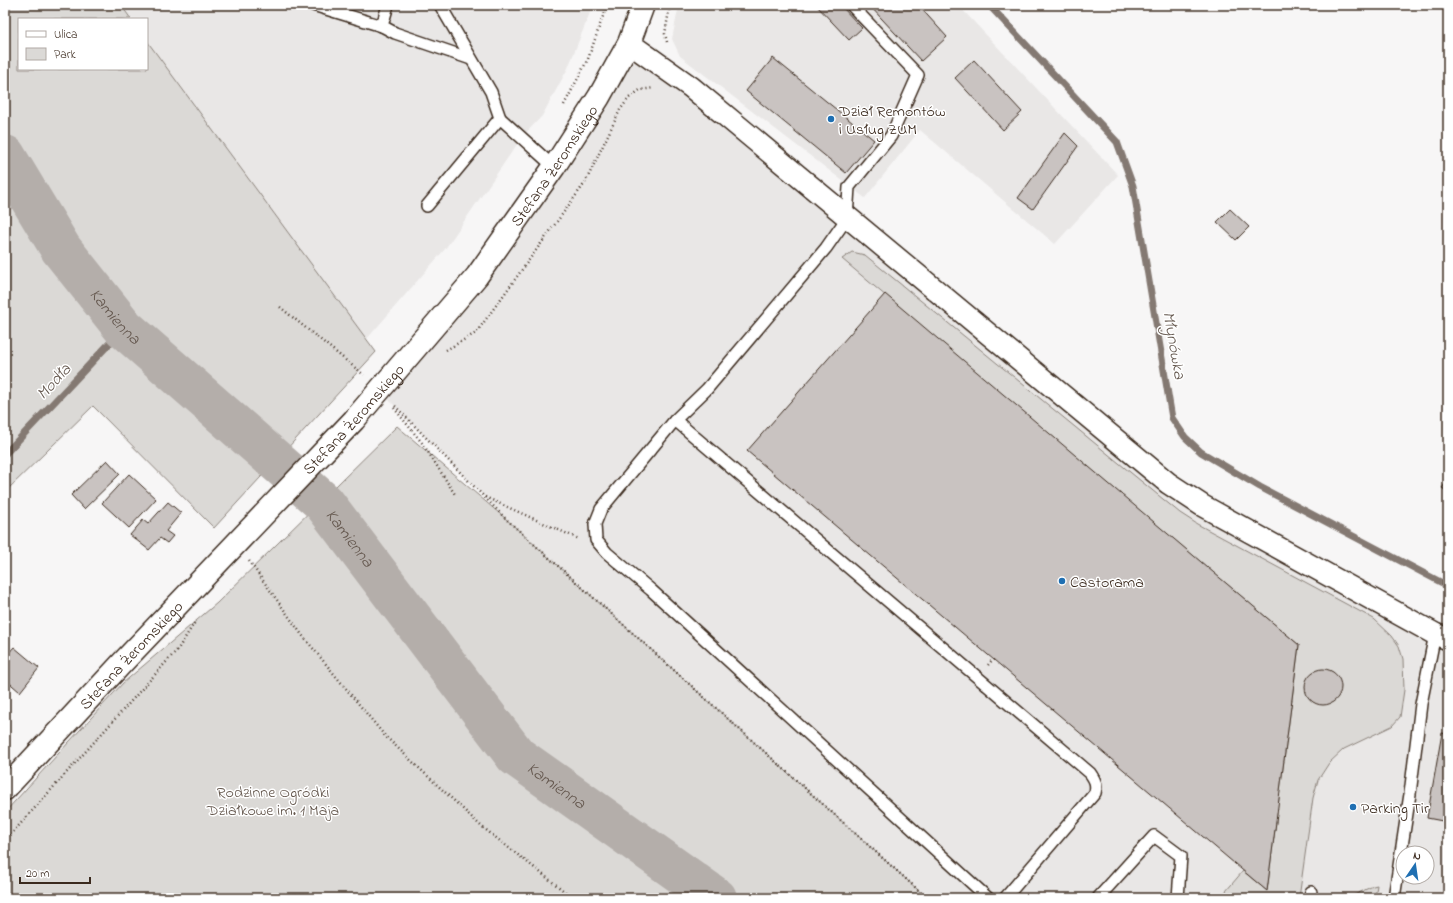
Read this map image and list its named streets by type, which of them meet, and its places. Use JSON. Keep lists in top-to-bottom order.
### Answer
{
  "streets": {
    "street": ["Stefana Żeromskiego"]
  },
  "water": ["Kamienna", "Młynówka", "Modła"],
  "parks": ["Rodzinne Ogródki Działkowe im. 1 Maja"],
  "places": ["Dział Remontów i Usług ZUM", "Castorama", "Parking Tir"],
  "legend": ["Ulica", "Park"],
  "scale_bar": "20 m",
  "north": "top"
}
